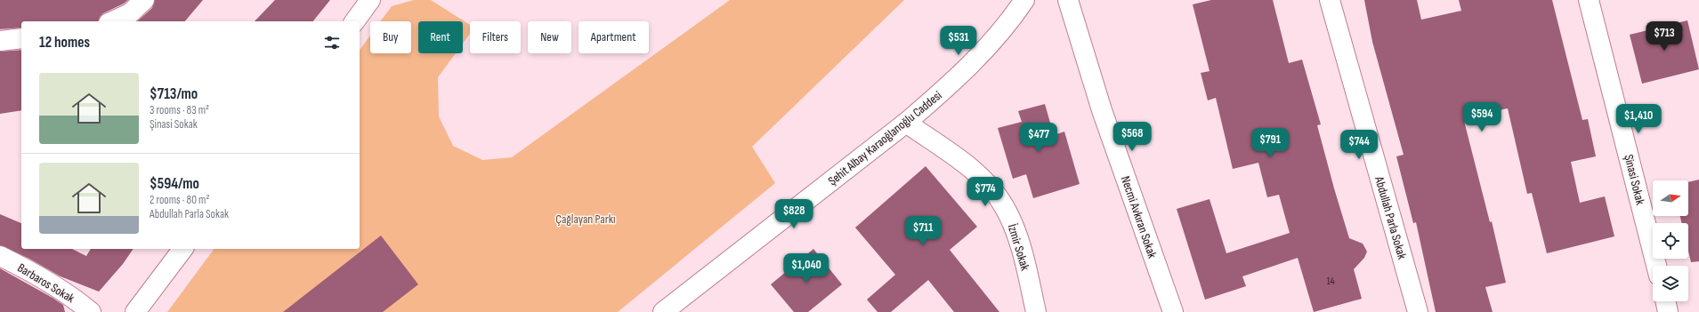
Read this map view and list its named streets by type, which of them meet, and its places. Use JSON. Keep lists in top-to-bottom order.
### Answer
{
  "streets": {
    "street": [
      "Şehit Albay Karaoğlanoğlu Caddesi",
      "Şinasi Sokak",
      "Necmi Avkıran Sokak",
      "Abdullah Parla Sokak",
      "İzmir Sokak",
      "Barbaros Sokak"
    ]
  },
  "crossings": [
    ["Şehit Albay Karaoğlanoğlu Caddesi", "İzmir Sokak"]
  ],
  "parks": ["Çağlayan Parkı"],
  "house_numbers": ["14"],
  "north": "right",
  "page": {
    "price": [
      "$713",
      "$531",
      "$594",
      "$1,410",
      "$568",
      "$477",
      "$791",
      "$744",
      "$774",
      "$828",
      "$711",
      "$1,040"
    ],
    "chip": [
      "Buy",
      "Rent",
      "Filters",
      "New",
      "Apartment"
    ],
    "heading": "12 homes",
    "list": [
      {
        "name": "$713/mo",
        "note": "3 rooms · 83 m² · Şinasi Sokak"
      },
      {
        "name": "$594/mo",
        "note": "2 rooms · 80 m² · Abdullah Parla Sokak"
      }
    ]
  }
}
